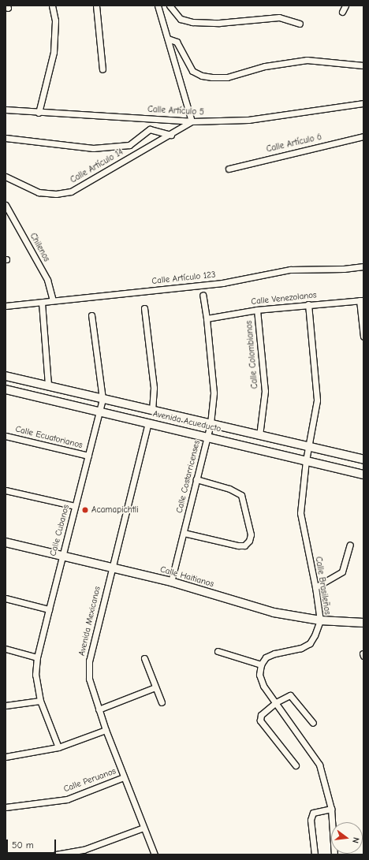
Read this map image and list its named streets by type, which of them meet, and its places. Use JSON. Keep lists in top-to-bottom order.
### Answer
{
  "streets": {
    "main road": ["Avenida Acueducto", "Calle Haitianos"],
    "street": [
      "Calle Artículo 5",
      "Calle Artículo 6",
      "Calle Artículo 14",
      "Chilenos",
      "Calle Artículo 123",
      "Calle Venezolanos",
      "Calle Colombianos",
      "Calle Ecuatorianos",
      "Calle Costarricenses",
      "Calle Cubanos",
      "Calle Brasileños",
      "Avenida Mexicanos",
      "Calle Peruanos"
    ]
  },
  "crossings": [
    ["Calle Artículo 5", "Calle Artículo 14"],
    ["Chilenos", "Calle Artículo 123"],
    ["Calle Venezolanos", "Calle Colombianos"],
    ["Calle Venezolanos", "Calle Costarricenses"],
    ["Calle Venezolanos", "Calle Brasileños"],
    ["Calle Colombianos", "Avenida Acueducto"],
    ["Avenida Acueducto", "Calle Costarricenses"],
    ["Avenida Acueducto", "Calle Cubanos"],
    ["Avenida Acueducto", "Calle Brasileños"],
    ["Avenida Acueducto", "Avenida Mexicanos"],
    ["Calle Ecuatorianos", "Calle Cubanos"],
    ["Calle Costarricenses", "Calle Haitianos"],
    ["Calle Cubanos", "Calle Haitianos"],
    ["Calle Haitianos", "Calle Brasileños"],
    ["Calle Haitianos", "Avenida Mexicanos"],
    ["Avenida Mexicanos", "Calle Peruanos"]
  ],
  "places": ["Acamapichtli"],
  "scale_bar": "50 m",
  "north": "right"
}
